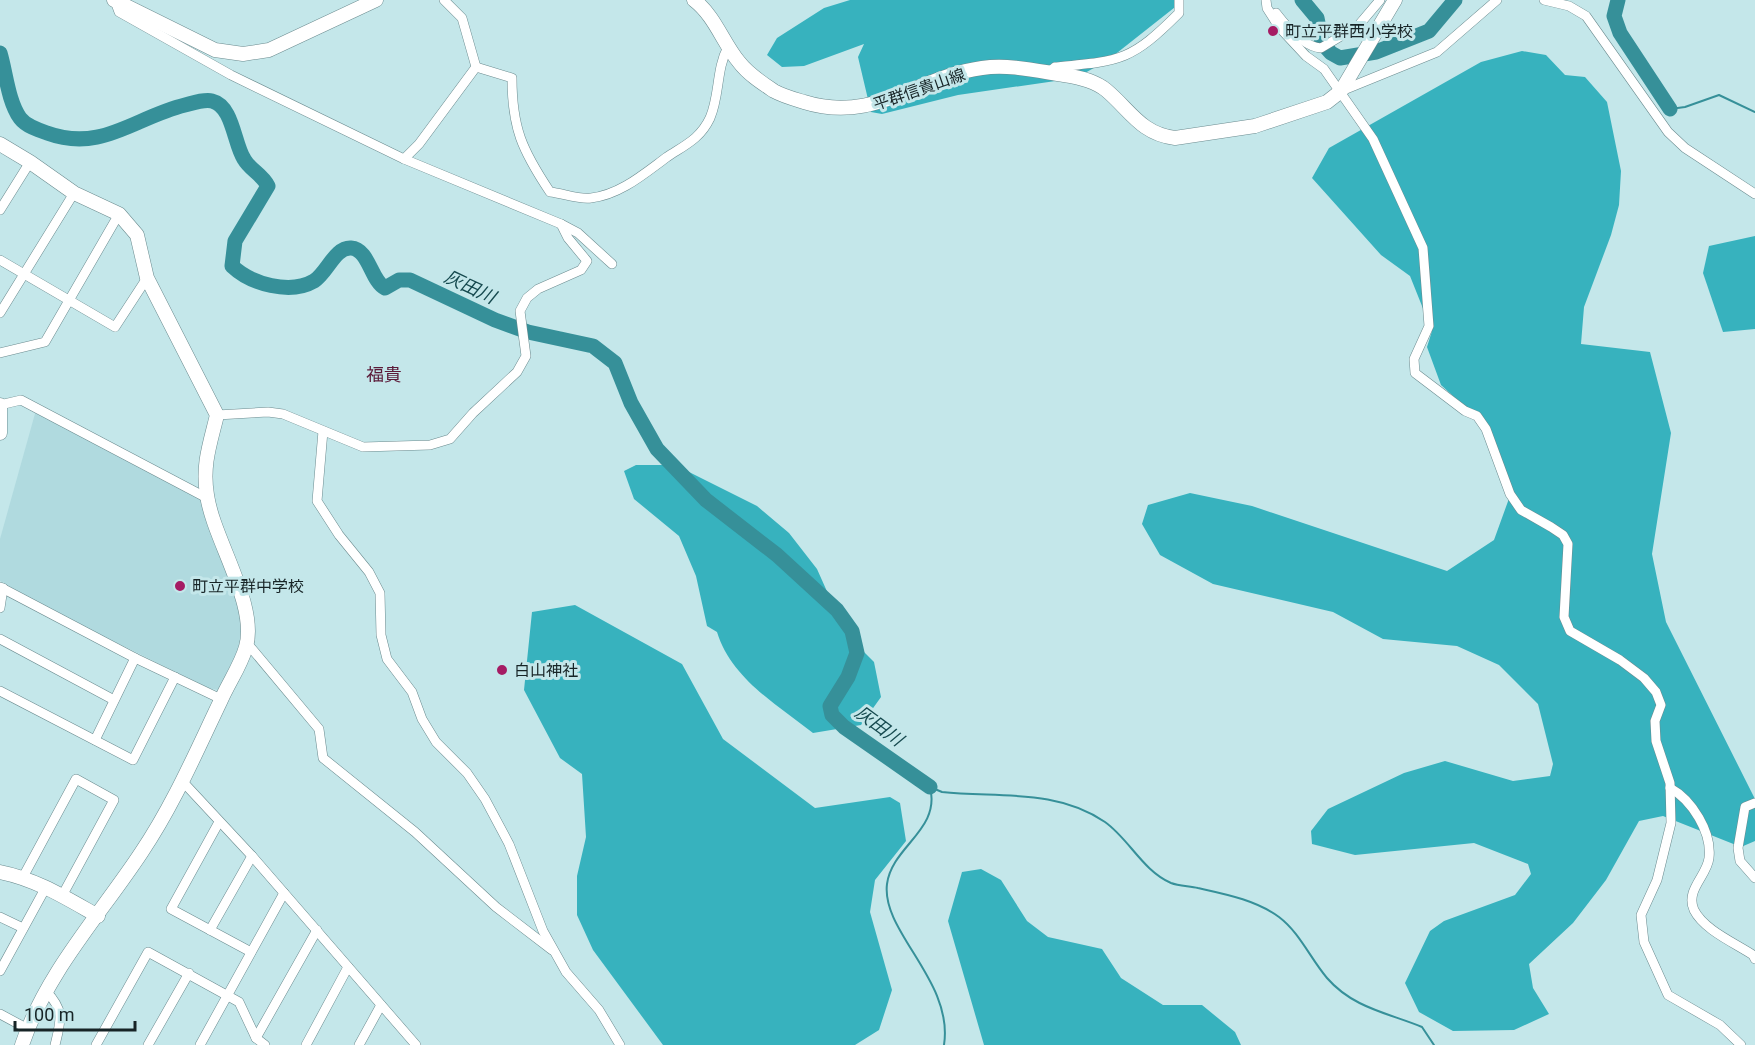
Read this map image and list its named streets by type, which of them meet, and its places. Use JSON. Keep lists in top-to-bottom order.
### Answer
{
  "streets": {
    "street": ["平群信貴山線"]
  },
  "districts": ["福貴"],
  "water": ["灰田川"],
  "places": ["町立平群西小学校", "町立平群中学校", "白山神社"],
  "scale_bar": "100 m"
}
